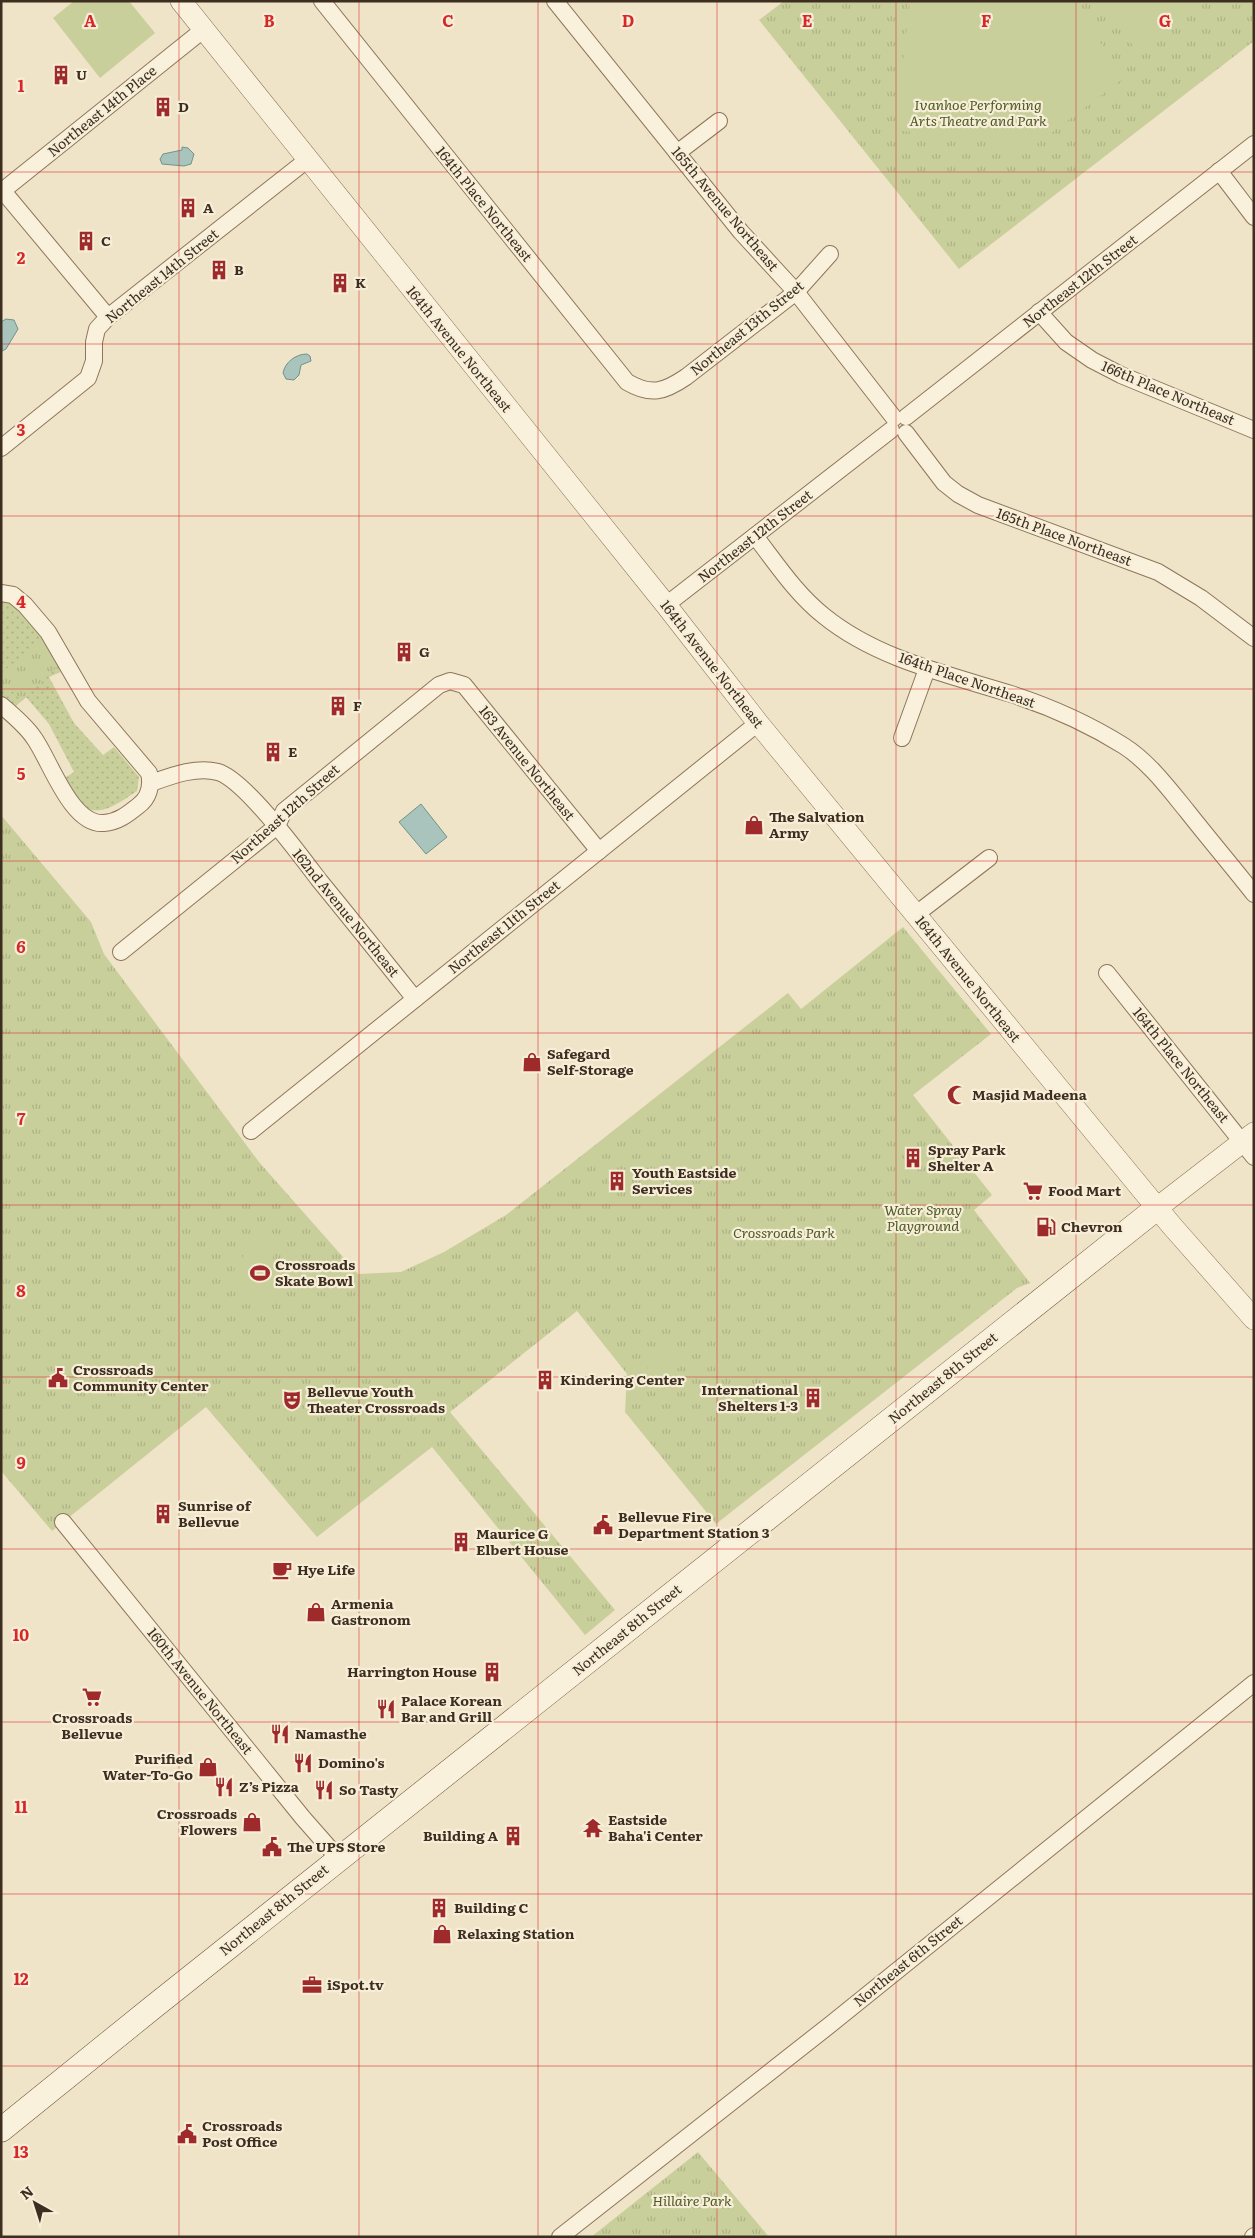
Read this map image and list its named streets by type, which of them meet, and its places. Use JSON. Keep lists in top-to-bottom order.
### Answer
{
  "streets": {
    "main road": ["Northeast 8th Street"],
    "street": [
      "Northeast 14th Place",
      "164th Place Northeast",
      "165th Avenue Northeast",
      "Northeast 14th Street",
      "Northeast 12th Street",
      "Northeast 13th Street",
      "164th Avenue Northeast",
      "166th Place Northeast",
      "165th Place Northeast",
      "163 Avenue Northeast",
      "162nd Avenue Northeast",
      "Northeast 11th Street",
      "160th Avenue Northeast",
      "Northeast 6th Street"
    ]
  },
  "crossings": [
    ["Northeast 14th Place", "164th Avenue Northeast"],
    ["164th Place Northeast", "Northeast 12th Street"],
    ["164th Place Northeast", "Northeast 13th Street"],
    ["164th Place Northeast", "Northeast 8th Street"],
    ["165th Avenue Northeast", "Northeast 12th Street"],
    ["165th Avenue Northeast", "Northeast 13th Street"],
    ["165th Avenue Northeast", "165th Place Northeast"],
    ["Northeast 14th Street", "164th Avenue Northeast"],
    ["Northeast 12th Street", "164th Avenue Northeast"],
    ["Northeast 12th Street", "166th Place Northeast"],
    ["Northeast 12th Street", "165th Place Northeast"],
    ["Northeast 12th Street", "163 Avenue Northeast"],
    ["Northeast 12th Street", "162nd Avenue Northeast"],
    ["164th Avenue Northeast", "Northeast 11th Street"],
    ["164th Avenue Northeast", "Northeast 8th Street"],
    ["163 Avenue Northeast", "Northeast 11th Street"],
    ["162nd Avenue Northeast", "Northeast 11th Street"],
    ["Northeast 8th Street", "160th Avenue Northeast"]
  ],
  "parks": [
    "Ivanhoe Performing Arts Theatre and Park",
    "Water Spray Playground",
    "Crossroads Park",
    "Hillaire Park"
  ],
  "places": {
    "building": [
      "U",
      "D",
      "A",
      "C",
      "B",
      "K",
      "G",
      "F",
      "E",
      "Spray Park Shelter A",
      "Youth Eastside Services",
      "Kindering Center",
      "International Shelters 1-3",
      "Sunrise of Bellevue",
      "Maurice G Elbert House",
      "Harrington House",
      "Building A",
      "Building C"
    ],
    "shop": [
      "The Salvation Army",
      "Safegard Self-Storage",
      "Armenia Gastronom",
      "Purified Water-To-Go",
      "Crossroads Flowers",
      "Relaxing Station"
    ],
    "mosque": ["Masjid Madeena"],
    "supermarket": ["Food Mart", "Crossroads Bellevue"],
    "fuel station": ["Chevron"],
    "sports": ["Crossroads Skate Bowl"],
    "public building": [
      "Crossroads Community Center",
      "Bellevue Fire Department Station 3",
      "The UPS Store",
      "Crossroads Post Office"
    ],
    "theatre": ["Bellevue Youth Theater Crossroads"],
    "cafe": ["Hye Life"],
    "restaurant": [
      "Palace Korean Bar and Grill",
      "Namasthe",
      "Domino's",
      "Z’s Pizza",
      "So Tasty"
    ],
    "temple": ["Eastside Baha'i Center"],
    "office": ["iSpot.tv"]
  },
  "north": "top left",
  "grid": {
    "columns": [
      "A",
      "B",
      "C",
      "D",
      "E",
      "F",
      "G"
    ],
    "rows": [
      "1",
      "2",
      "3",
      "4",
      "5",
      "6",
      "7",
      "8",
      "9",
      "10",
      "11",
      "12",
      "13"
    ]
  }
}
